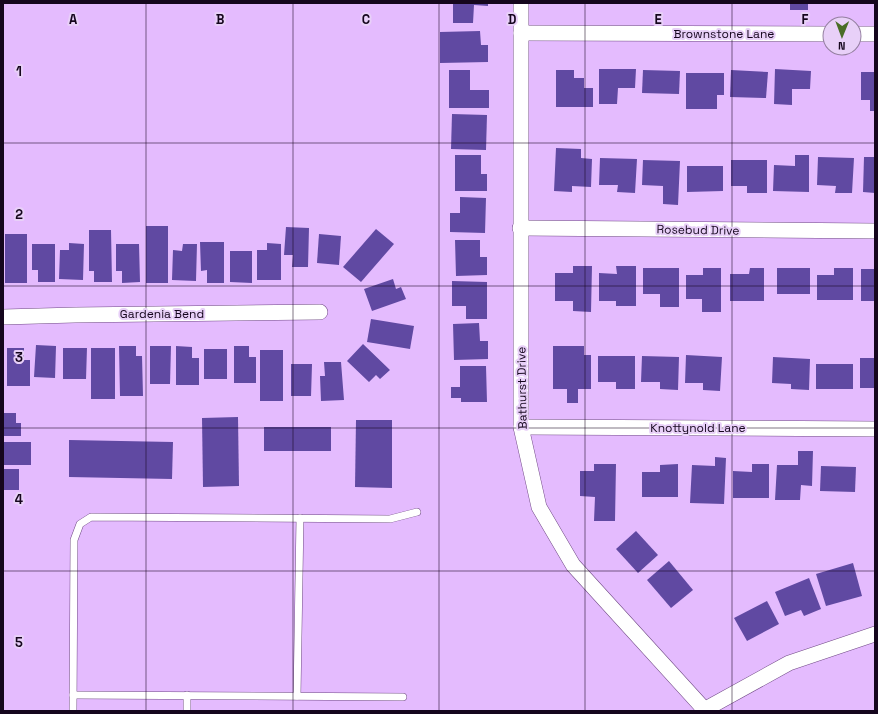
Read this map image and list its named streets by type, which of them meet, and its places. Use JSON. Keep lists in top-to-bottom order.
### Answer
{
  "streets": {
    "street": [
      "Brownstone Lane",
      "Rosebud Drive",
      "Gardenia Bend",
      "Bathurst Drive",
      "Knottynold Lane"
    ]
  },
  "crossings": [
    ["Brownstone Lane", "Bathurst Drive"],
    ["Rosebud Drive", "Bathurst Drive"],
    ["Bathurst Drive", "Knottynold Lane"]
  ],
  "north": "bottom",
  "grid": {
    "columns": [
      "A",
      "B",
      "C",
      "D",
      "E",
      "F"
    ],
    "rows": [
      "1",
      "2",
      "3",
      "4",
      "5"
    ]
  }
}
